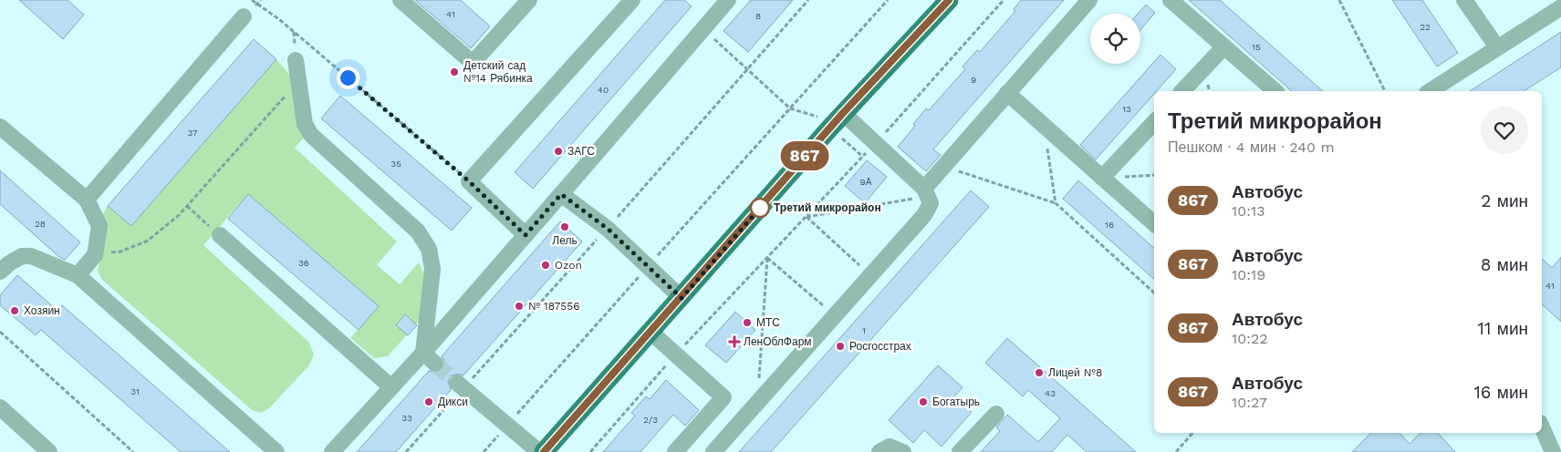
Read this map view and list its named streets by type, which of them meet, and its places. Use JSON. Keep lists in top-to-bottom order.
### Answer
{
  "places": {
    "other": [
      "Детский сад №14 Рябинка",
      "ЗАГС",
      "Третий микрорайон",
      "Лель",
      "Ozon",
      "№ 187556",
      "Хозяин",
      "МТС",
      "Росгосстрах",
      "Лицей №8",
      "Дикси",
      "Богатырь"
    ],
    "health": ["ЛенОблФарм"]
  },
  "lines": ["bus line 867"],
  "house_numbers": [
    "41",
    "8",
    "22",
    "15",
    "9",
    "40",
    "13",
    "37",
    "35",
    "9А",
    "28",
    "16",
    "36",
    "41",
    "1",
    "31",
    "43",
    "33",
    "2/3"
  ],
  "page": {
    "on_map": "867",
    "heading": ["Третий микрорайон", "Пешком · 4 мин · 240 m"],
    "list": [
      {
        "mark": "867",
        "name": "Автобус",
        "note": "10:13",
        "value": "2 мин"
      },
      {
        "mark": "867",
        "name": "Автобус",
        "note": "10:19",
        "value": "8 мин"
      },
      {
        "mark": "867",
        "name": "Автобус",
        "note": "10:22",
        "value": "11 мин"
      },
      {
        "mark": "867",
        "name": "Автобус",
        "note": "10:27",
        "value": "16 мин"
      }
    ]
  }
}
